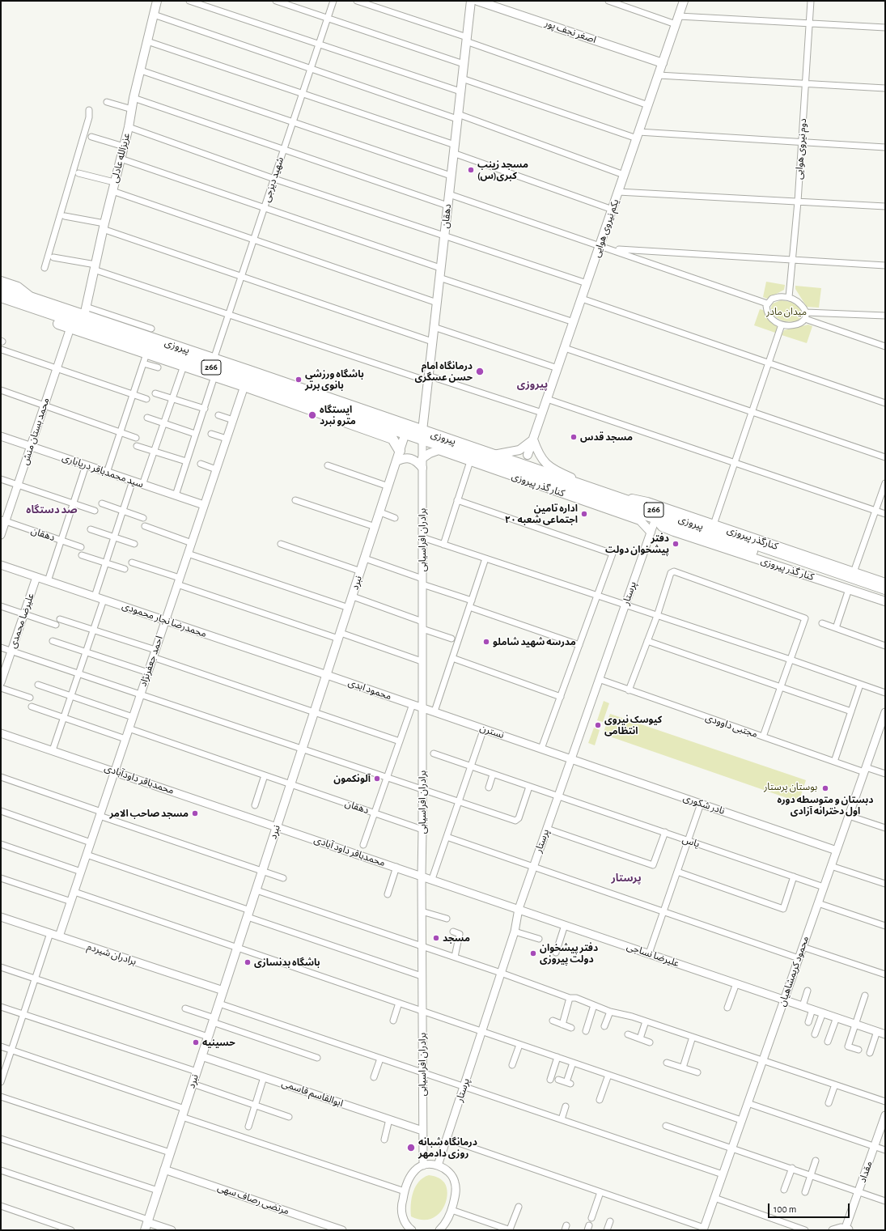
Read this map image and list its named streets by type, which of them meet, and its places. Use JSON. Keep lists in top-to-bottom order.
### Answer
{
  "streets": {
    "main road": [
      "اصغر نجف پور",
      "عزیزالله عادلی",
      "دهقان",
      "یکم نیروی هوایی",
      "پیروزی",
      "266",
      "کنار گذر پیروزی",
      "کنارگذر پیروزی",
      "نبرد"
    ],
    "street": [
      "دوم نیروی هوایی",
      "شهید دیزجی",
      "محمد بستان منش",
      "سید محمدباقر دریاباری",
      "برادران افراسیابی",
      "پرستار",
      "محمدرضا نجار محمودی",
      "علیرضا محمدی",
      "احمد جعفرنژاد",
      "محمود ابدی",
      "مجتبی داوودی",
      "نسترن",
      "محمدباقر داودآبادی",
      "نادر شکوری",
      "یاس",
      "محمدباقر داود آبادی",
      "برادران شیردم",
      "علیرضا نساجی",
      "محمود کریمشاهیان",
      "ابوالقاسم قاسمی",
      "مقداد",
      "مرتضی رصاف سهی"
    ]
  },
  "crossings": [
    ["اصغر نجف پور", "یکم نیروی هوایی"],
    ["عزیزالله عادلی", "پیروزی"],
    ["شهید دیزجی", "پیروزی"],
    ["دهقان", "پیروزی"],
    ["دهقان", "محمد بستان منش"],
    ["دهقان", "برادران افراسیابی"],
    ["دهقان", "نبرد"],
    ["دهقان", "احمد جعفرنژاد"],
    ["پیروزی", "کنار گذر پیروزی"],
    ["پیروزی", "کنارگذر پیروزی"],
    ["پیروزی", "برادران افراسیابی"],
    ["پیروزی", "نبرد"],
    ["پیروزی", "پرستار"],
    ["پیروزی", "احمد جعفرنژاد"],
    ["محمد بستان منش", "سید محمدباقر دریاباری"],
    ["سید محمدباقر دریاباری", "احمد جعفرنژاد"],
    ["کنار گذر پیروزی", "برادران افراسیابی"],
    ["کنار گذر پیروزی", "پرستار"],
    ["برادران افراسیابی", "نسترن"],
    ["برادران افراسیابی", "محمدباقر داود آبادی"],
    ["برادران افراسیابی", "علیرضا نساجی"],
    ["برادران افراسیابی", "ابوالقاسم قاسمی"],
    ["نبرد", "محمدرضا نجار محمودی"],
    ["نبرد", "محمود ابدی"],
    ["نبرد", "محمدباقر داودآبادی"],
    ["نبرد", "محمدباقر داود آبادی"],
    ["نبرد", "برادران شیردم"],
    ["نبرد", "ابوالقاسم قاسمی"],
    ["نبرد", "مرتضی رصاف سهی"],
    ["پرستار", "مجتبی داوودی"],
    ["پرستار", "نسترن"],
    ["پرستار", "نادر شکوری"],
    ["پرستار", "یاس"],
    ["پرستار", "علیرضا نساجی"],
    ["محمدرضا نجار محمودی", "علیرضا محمدی"],
    ["محمدرضا نجار محمودی", "احمد جعفرنژاد"],
    ["محمدرضا نجار محمودی", "محمود ابدی"],
    ["احمد جعفرنژاد", "محمدباقر داودآبادی"],
    ["احمد جعفرنژاد", "برادران شیردم"],
    ["محمود ابدی", "نسترن"],
    ["مجتبی داوودی", "محمود کریمشاهیان"],
    ["نسترن", "نادر شکوری"],
    ["محمدباقر داودآبادی", "محمدباقر داود آبادی"],
    ["نادر شکوری", "محمود کریمشاهیان"],
    ["یاس", "محمود کریمشاهیان"],
    ["محمدباقر داود آبادی", "علیرضا نساجی"],
    ["علیرضا نساجی", "محمود کریمشاهیان"]
  ],
  "districts": ["پیروزی", "صد دستگاه", "پرستار"],
  "parks": ["میدان مادر", "بوستان پرستار"],
  "places": [
    "مسجد زینب کبری(س)",
    "درمانگاه امام حسن عسگری",
    "باشگاه ورزشی بانوی برتر",
    "ایستگاه مترو نبرد",
    "مسجد قدس",
    "اداره تامین اجتماعی شعبه ۲۰",
    "دفتر پیشخوان دولت",
    "مدرسه شهید شاملو",
    "کیوسک نیروی انتظامی",
    "آلونکمون",
    "دبستان و متوسطه دوره اول دخترانه آزادی",
    "مسجد صاحب الامر",
    "مسجد",
    "دفتر پیشخوان دولت پیروزی",
    "باشگاه بدنسازی",
    "حسینیه",
    "درمانگاه شبانه روزی دادمهر"
  ],
  "scale_bar": "100 m"
}
